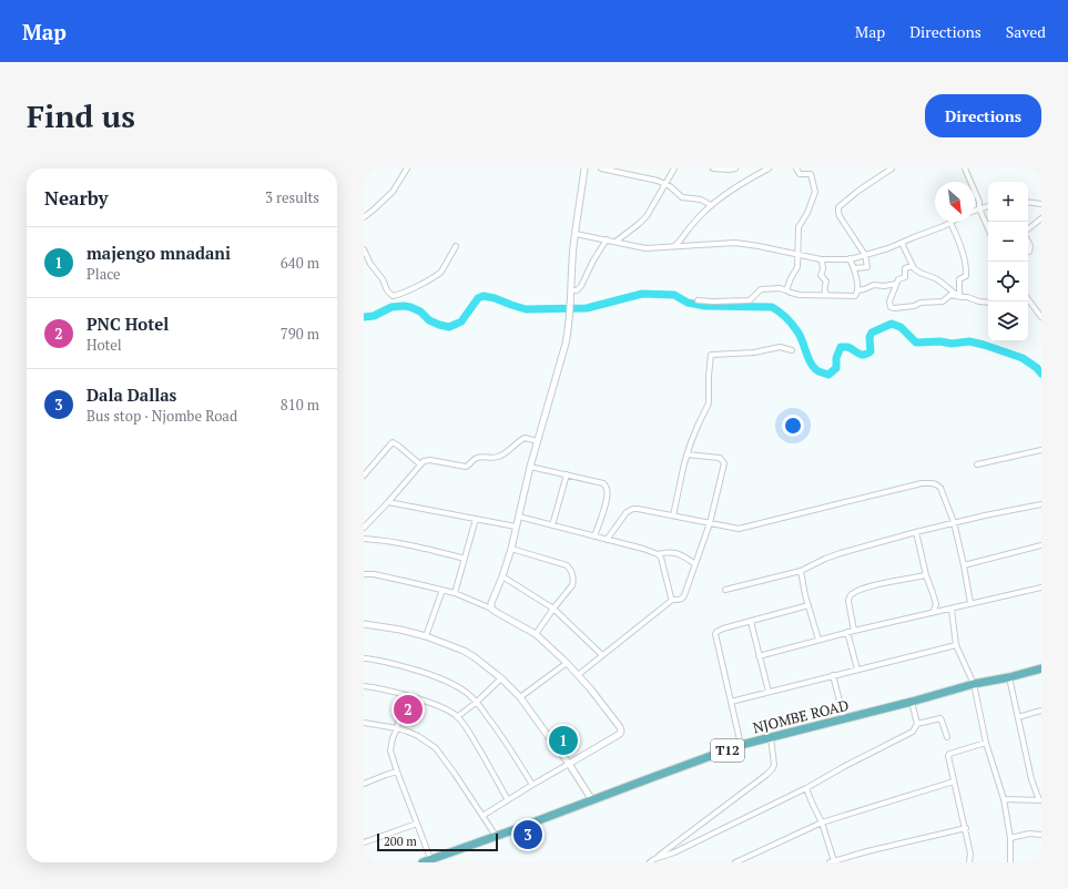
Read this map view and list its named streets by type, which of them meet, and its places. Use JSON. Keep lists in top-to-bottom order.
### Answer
{
  "streets": {
    "highway": ["NJOMBE ROAD", "T12"]
  },
  "scale_bar": "200 m",
  "north": "bottom right",
  "page": {
    "header": "Map",
    "nav": ["Map", "Directions", "Saved"],
    "buttons": "Directions",
    "title": "Find us",
    "heading": ["Nearby", "3 results"],
    "map_buttons": ["+", "−"],
    "list": [
      {
        "mark": "1",
        "name": "majengo mnadani",
        "note": "Place",
        "value": "640 m"
      },
      {
        "mark": "2",
        "name": "PNC Hotel",
        "note": "Hotel",
        "value": "790 m"
      },
      {
        "mark": "3",
        "name": "Dala Dallas",
        "note": "Bus stop · Njombe Road",
        "value": "810 m"
      }
    ],
    "pins": ["2", "1", "3"],
    "scale": "200 m"
  }
}
